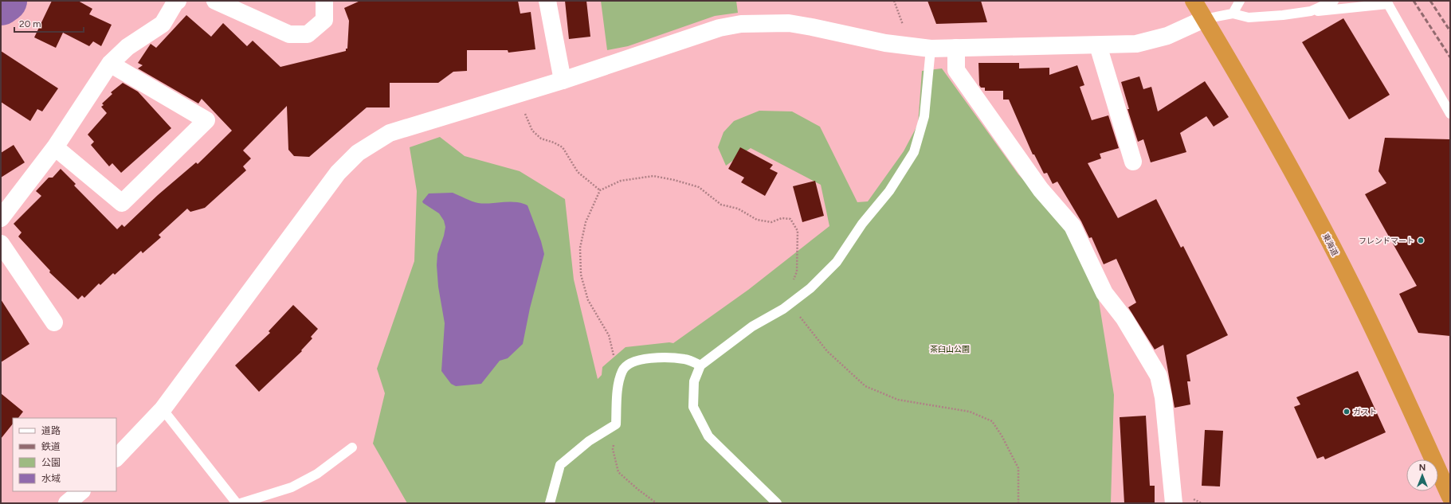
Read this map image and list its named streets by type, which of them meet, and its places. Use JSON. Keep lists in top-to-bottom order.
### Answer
{
  "streets": {
    "highway": ["東海道"]
  },
  "parks": ["茶臼山公園"],
  "places": ["フレンドマート", "ガスト"],
  "legend": [
    "道路",
    "鉄道",
    "公園",
    "水域"
  ],
  "scale_bar": "20 m",
  "north": "top"
}
